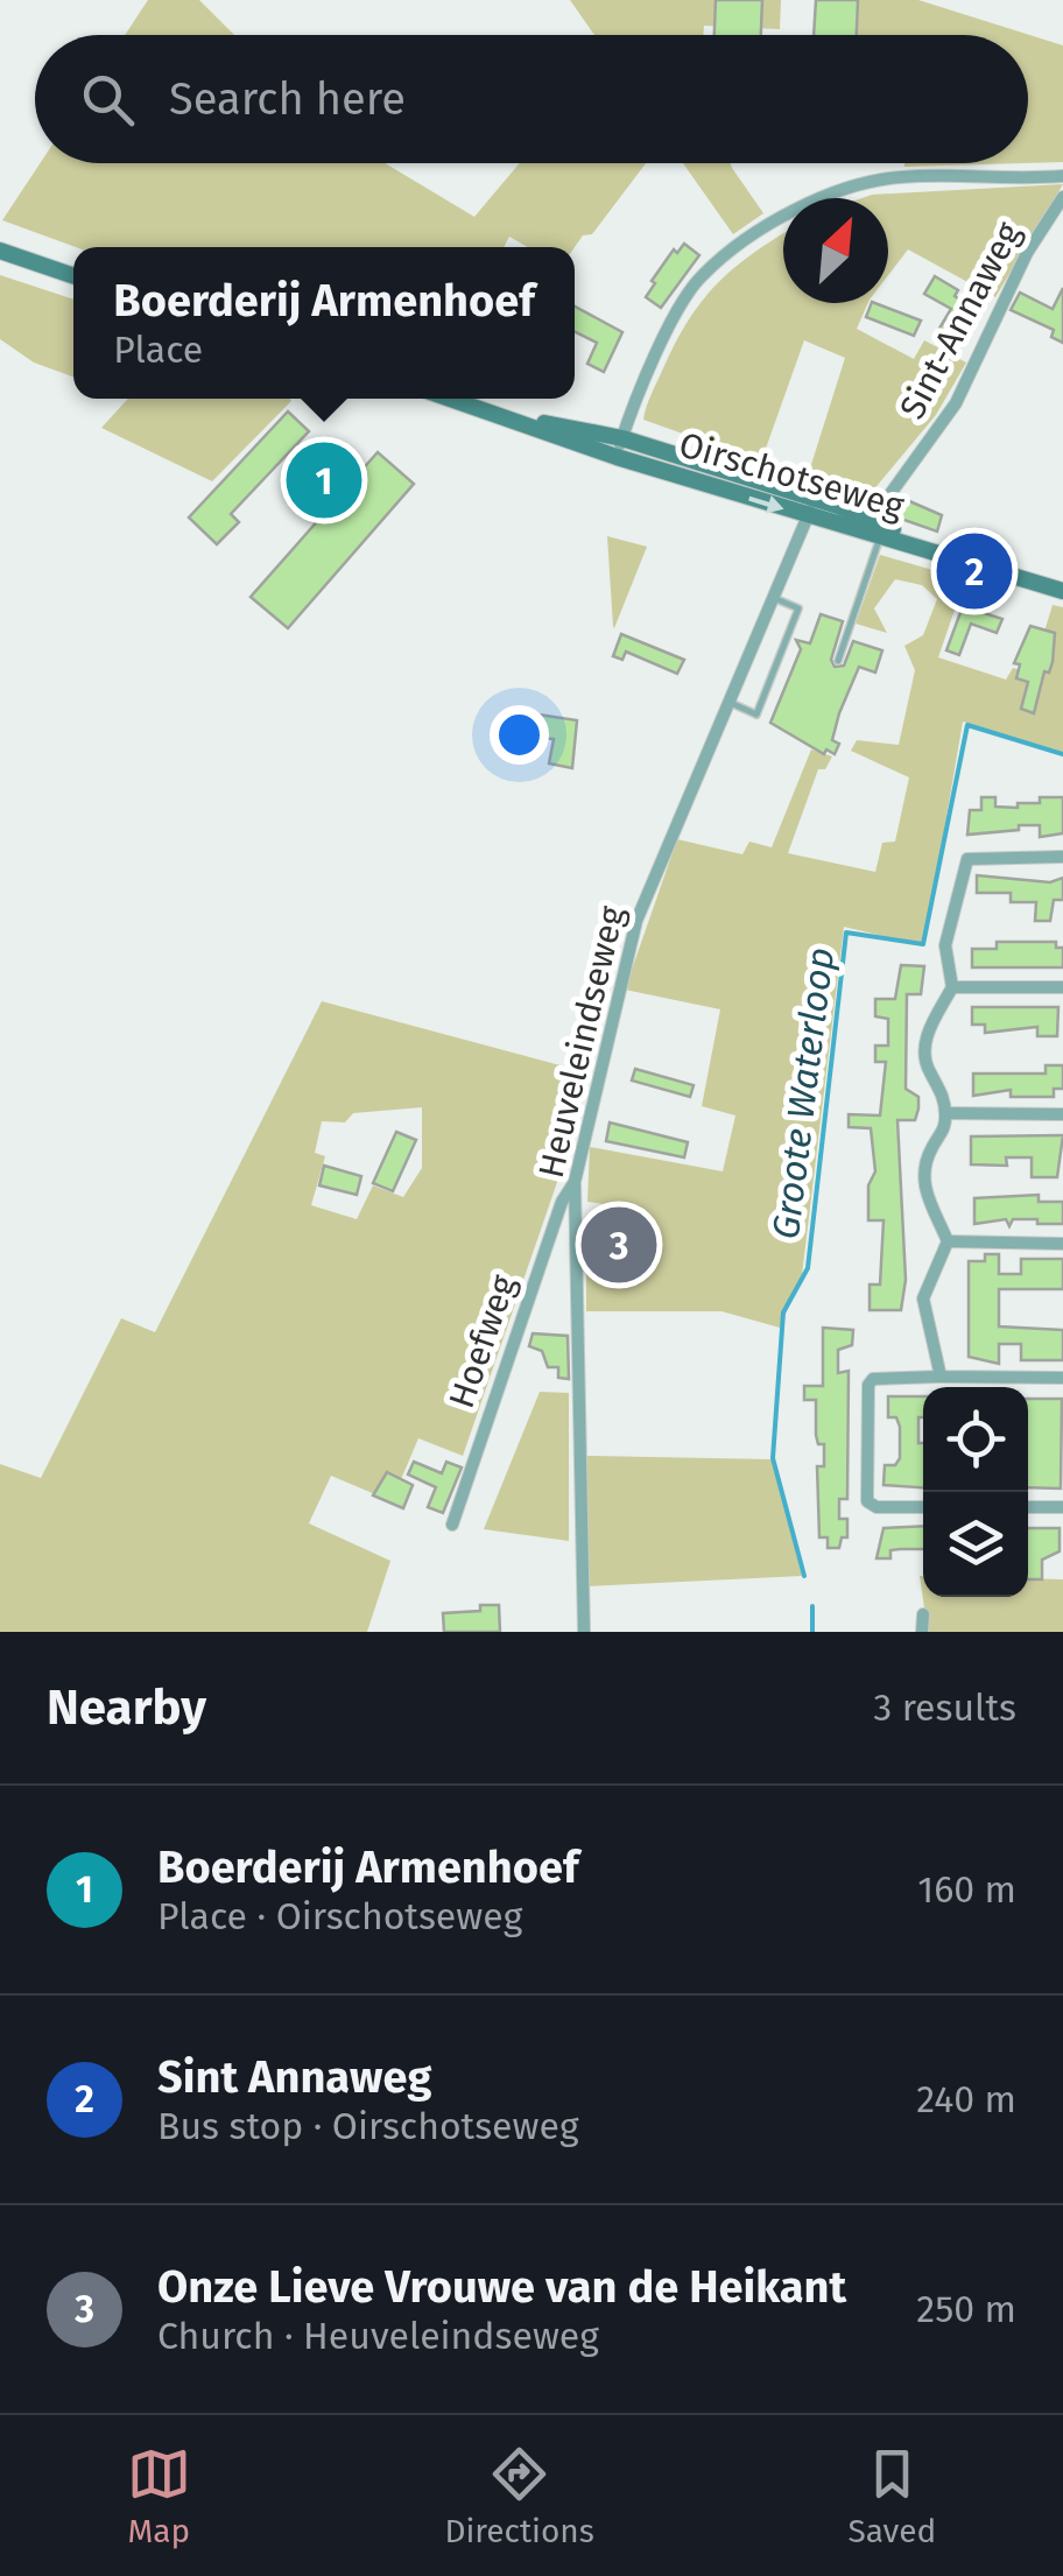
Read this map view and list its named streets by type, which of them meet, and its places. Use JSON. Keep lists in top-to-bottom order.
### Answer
{
  "streets": {
    "main road": ["Oirschotseweg"],
    "street": ["Sint-Annaweg", "Heuveleindseweg", "Hoefweg"]
  },
  "crossings": [
    ["Sint-Annaweg", "Oirschotseweg"],
    ["Oirschotseweg", "Heuveleindseweg"],
    ["Heuveleindseweg", "Hoefweg"]
  ],
  "water": ["Groote Waterloop"],
  "north": "top right",
  "page": {
    "search": "Search here",
    "popup": ["Boerderij Armenhoef", "Place"],
    "pins": ["1", "2", "3"],
    "heading": ["Nearby", "3 results"],
    "list": [
      {
        "mark": "1",
        "name": "Boerderij Armenhoef",
        "note": "Place · Oirschotseweg",
        "value": "160 m"
      },
      {
        "mark": "2",
        "name": "Sint Annaweg",
        "note": "Bus stop · Oirschotseweg",
        "value": "240 m"
      },
      {
        "mark": "3",
        "name": "Onze Lieve Vrouwe van de Heikant",
        "note": "Church · Heuveleindseweg",
        "value": "250 m"
      }
    ],
    "nav": ["Map", "Directions", "Saved"]
  }
}
